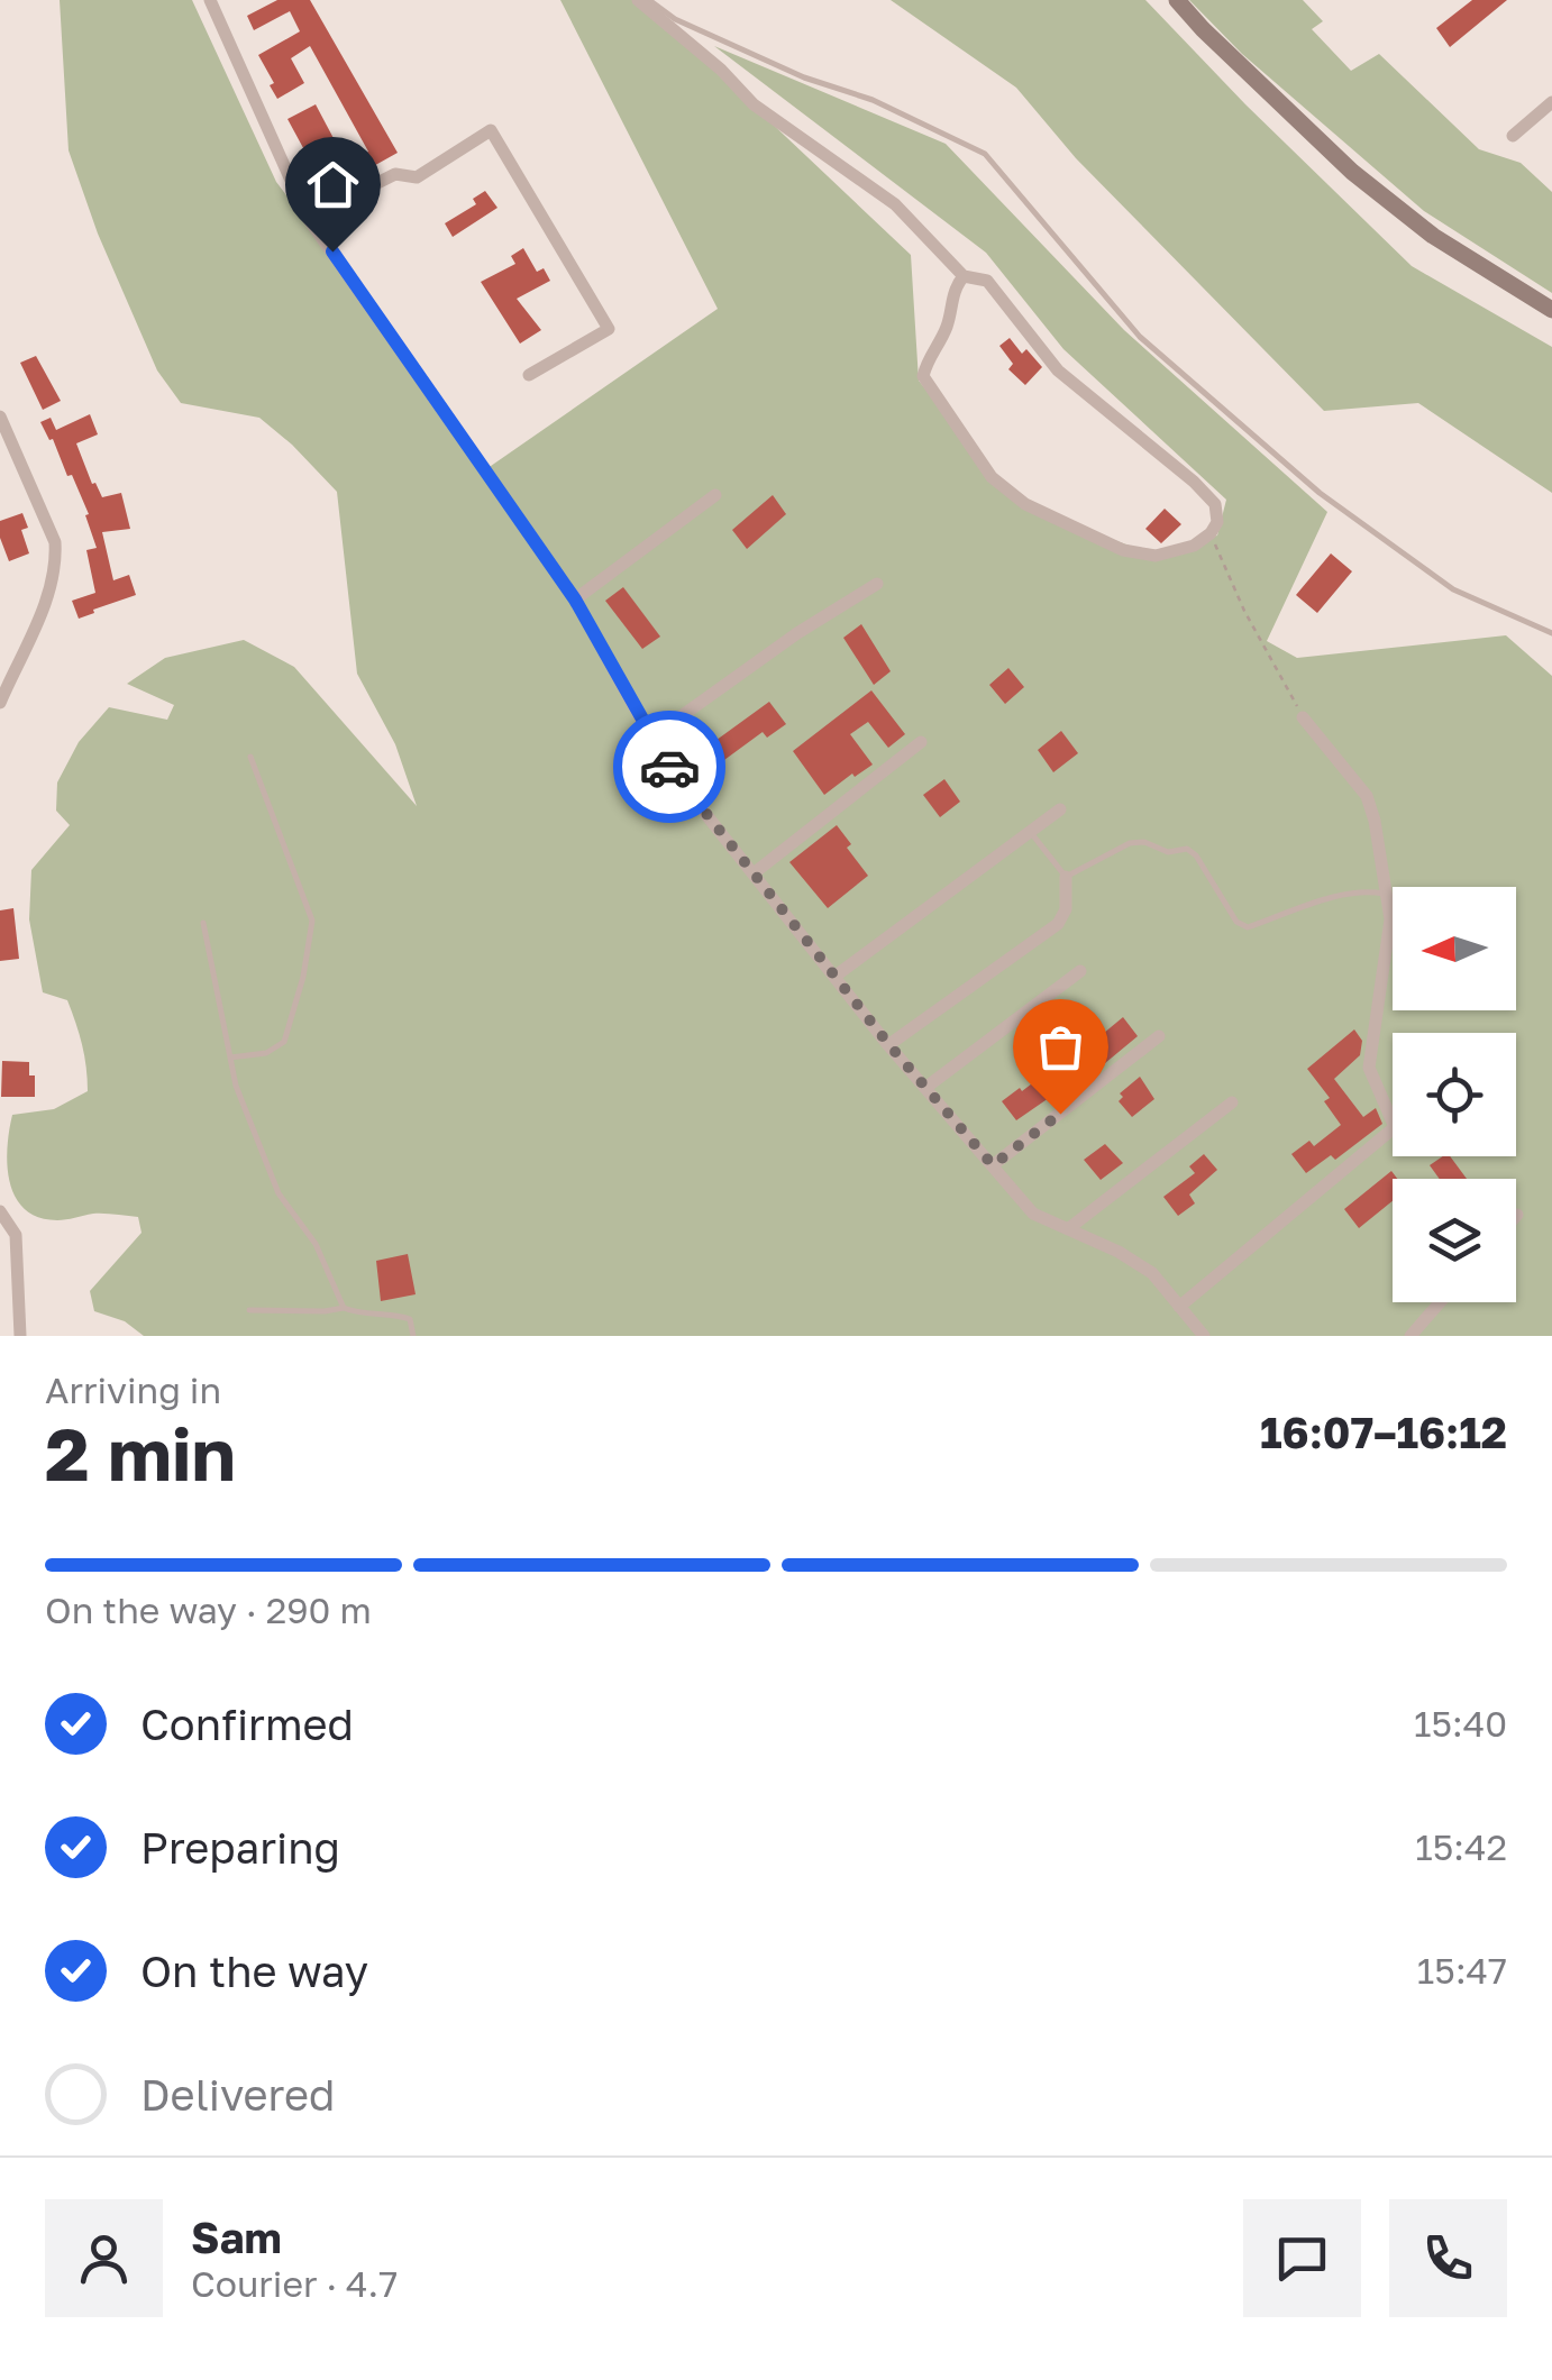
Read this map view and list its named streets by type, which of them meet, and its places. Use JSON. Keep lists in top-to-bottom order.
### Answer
{
  "north": "left",
  "page": {
    "heading": ["2 min", "Arriving in", "16:07–16:12"],
    "panel": ["Sam", "Courier · 4.7"],
    "bar": "On the way · 290 m",
    "list": [
      ["Confirmed", "15:40"],
      ["Preparing", "15:42"],
      ["On the way", "15:47"],
      "Delivered"
    ]
  }
}
